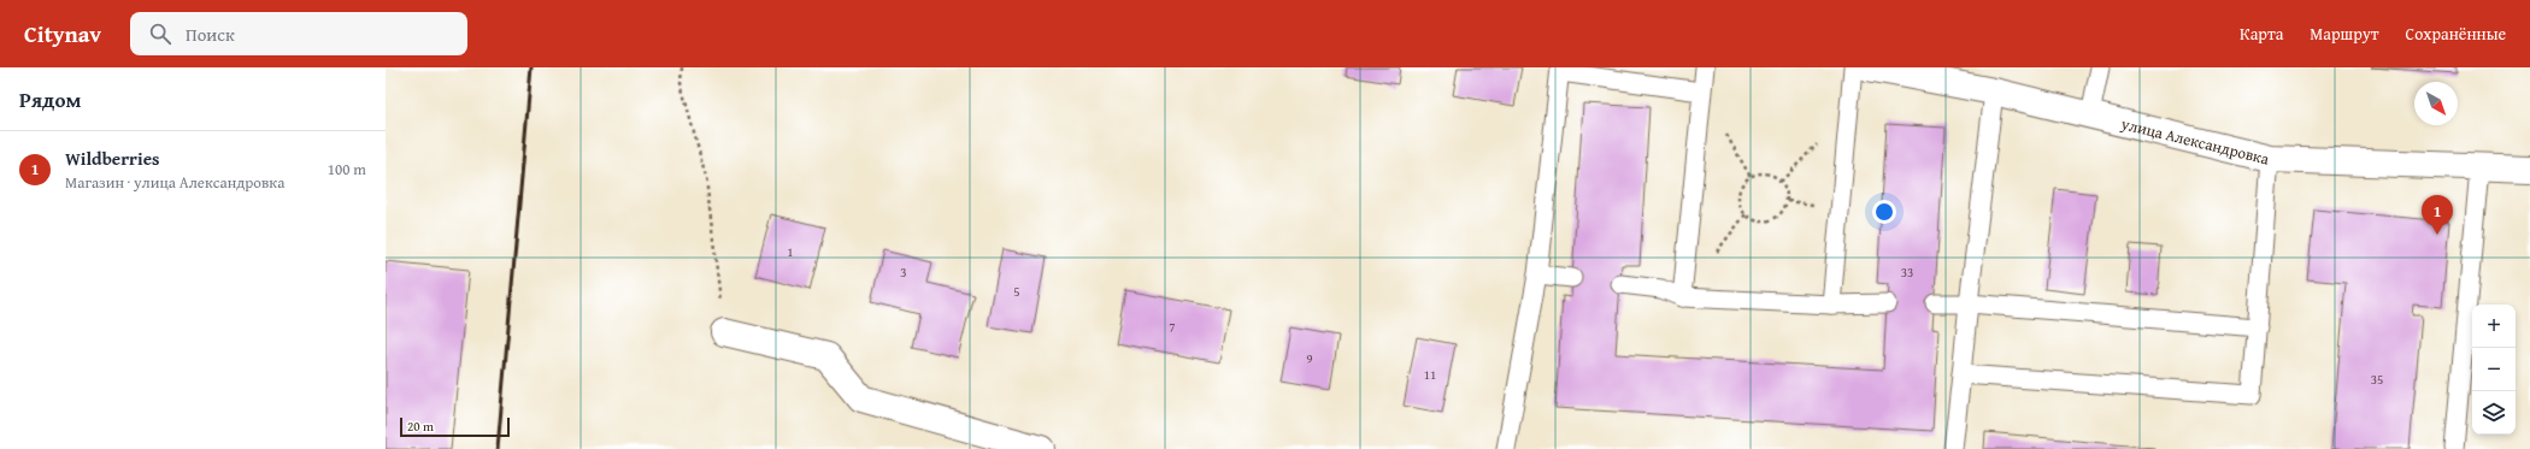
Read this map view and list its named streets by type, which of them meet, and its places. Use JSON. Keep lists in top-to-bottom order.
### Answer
{
  "streets": {
    "street": ["улица Александровка"]
  },
  "house_numbers": [
    "1",
    "3",
    "33",
    "5",
    "7",
    "9",
    "11",
    "35"
  ],
  "scale_bar": "20 m",
  "north": "bottom right",
  "page": {
    "header": "Citynav",
    "search": "Поиск",
    "nav": ["Карта", "Маршрут", "Сохранённые"],
    "heading": "Рядом",
    "list": [
      {
        "mark": "1",
        "name": "Wildberries",
        "note": "Магазин · улица Александровка",
        "value": "100 m"
      }
    ],
    "pins": "1",
    "map_buttons": ["+", "−"],
    "scale": "20 m"
  }
}
